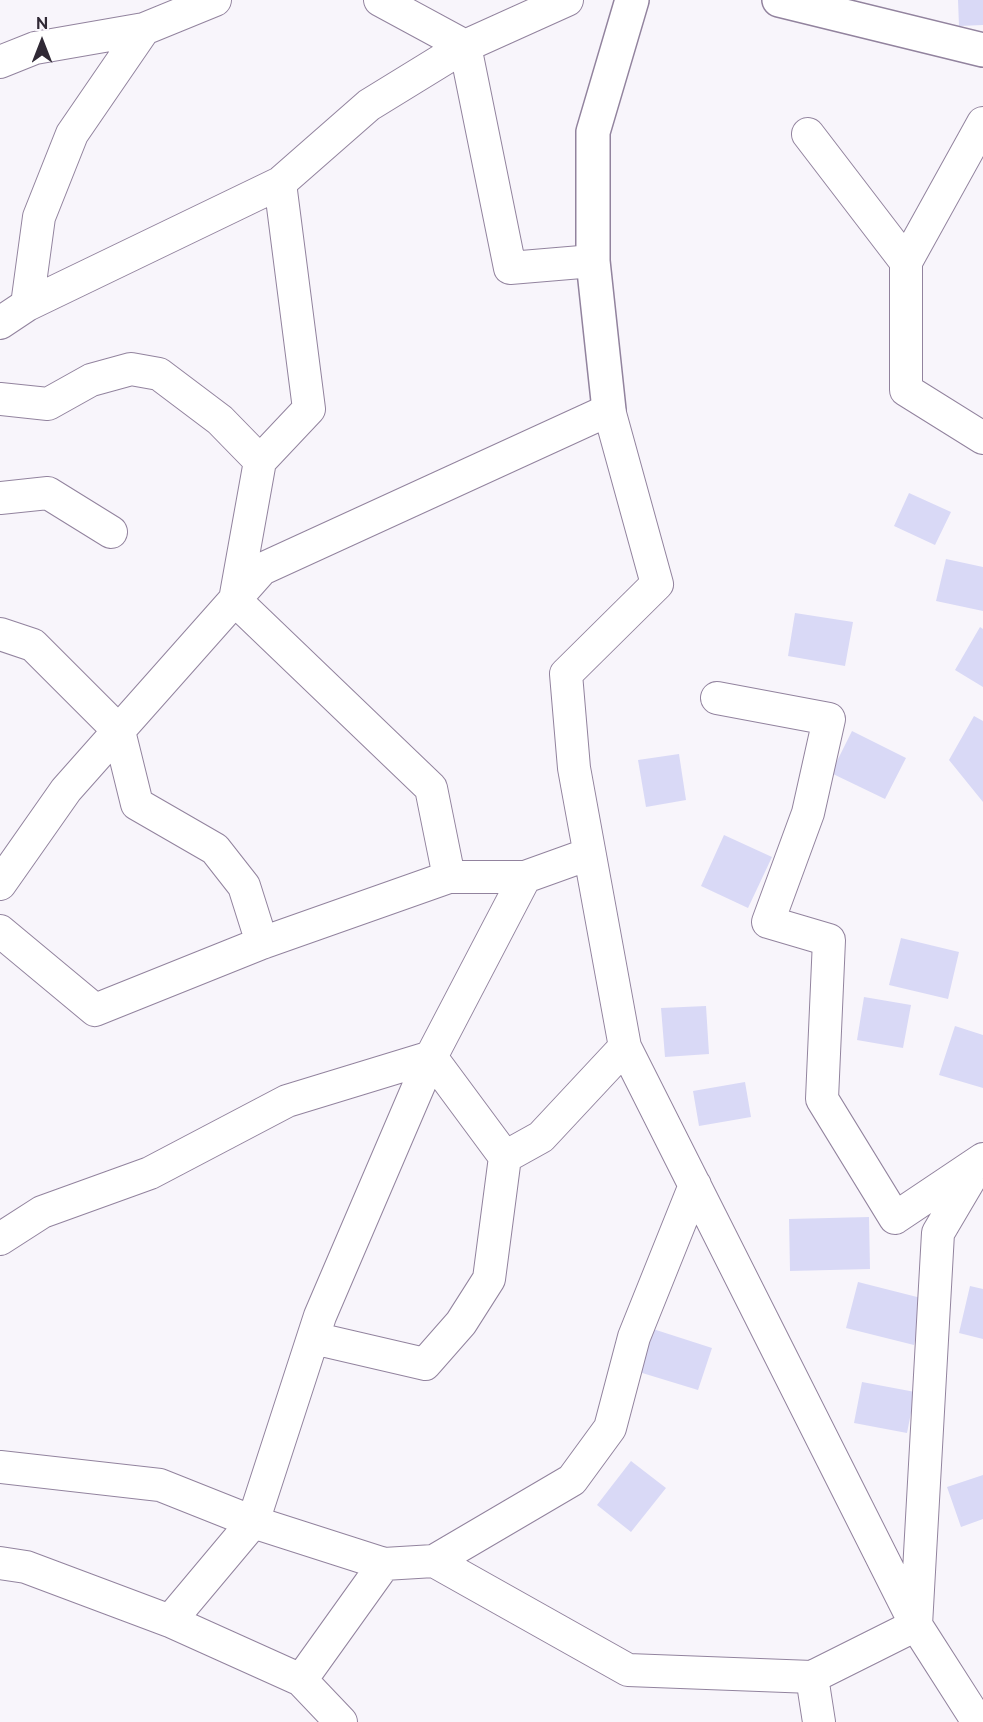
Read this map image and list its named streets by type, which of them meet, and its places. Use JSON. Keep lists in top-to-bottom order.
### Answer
{
  "north": "top"
}
